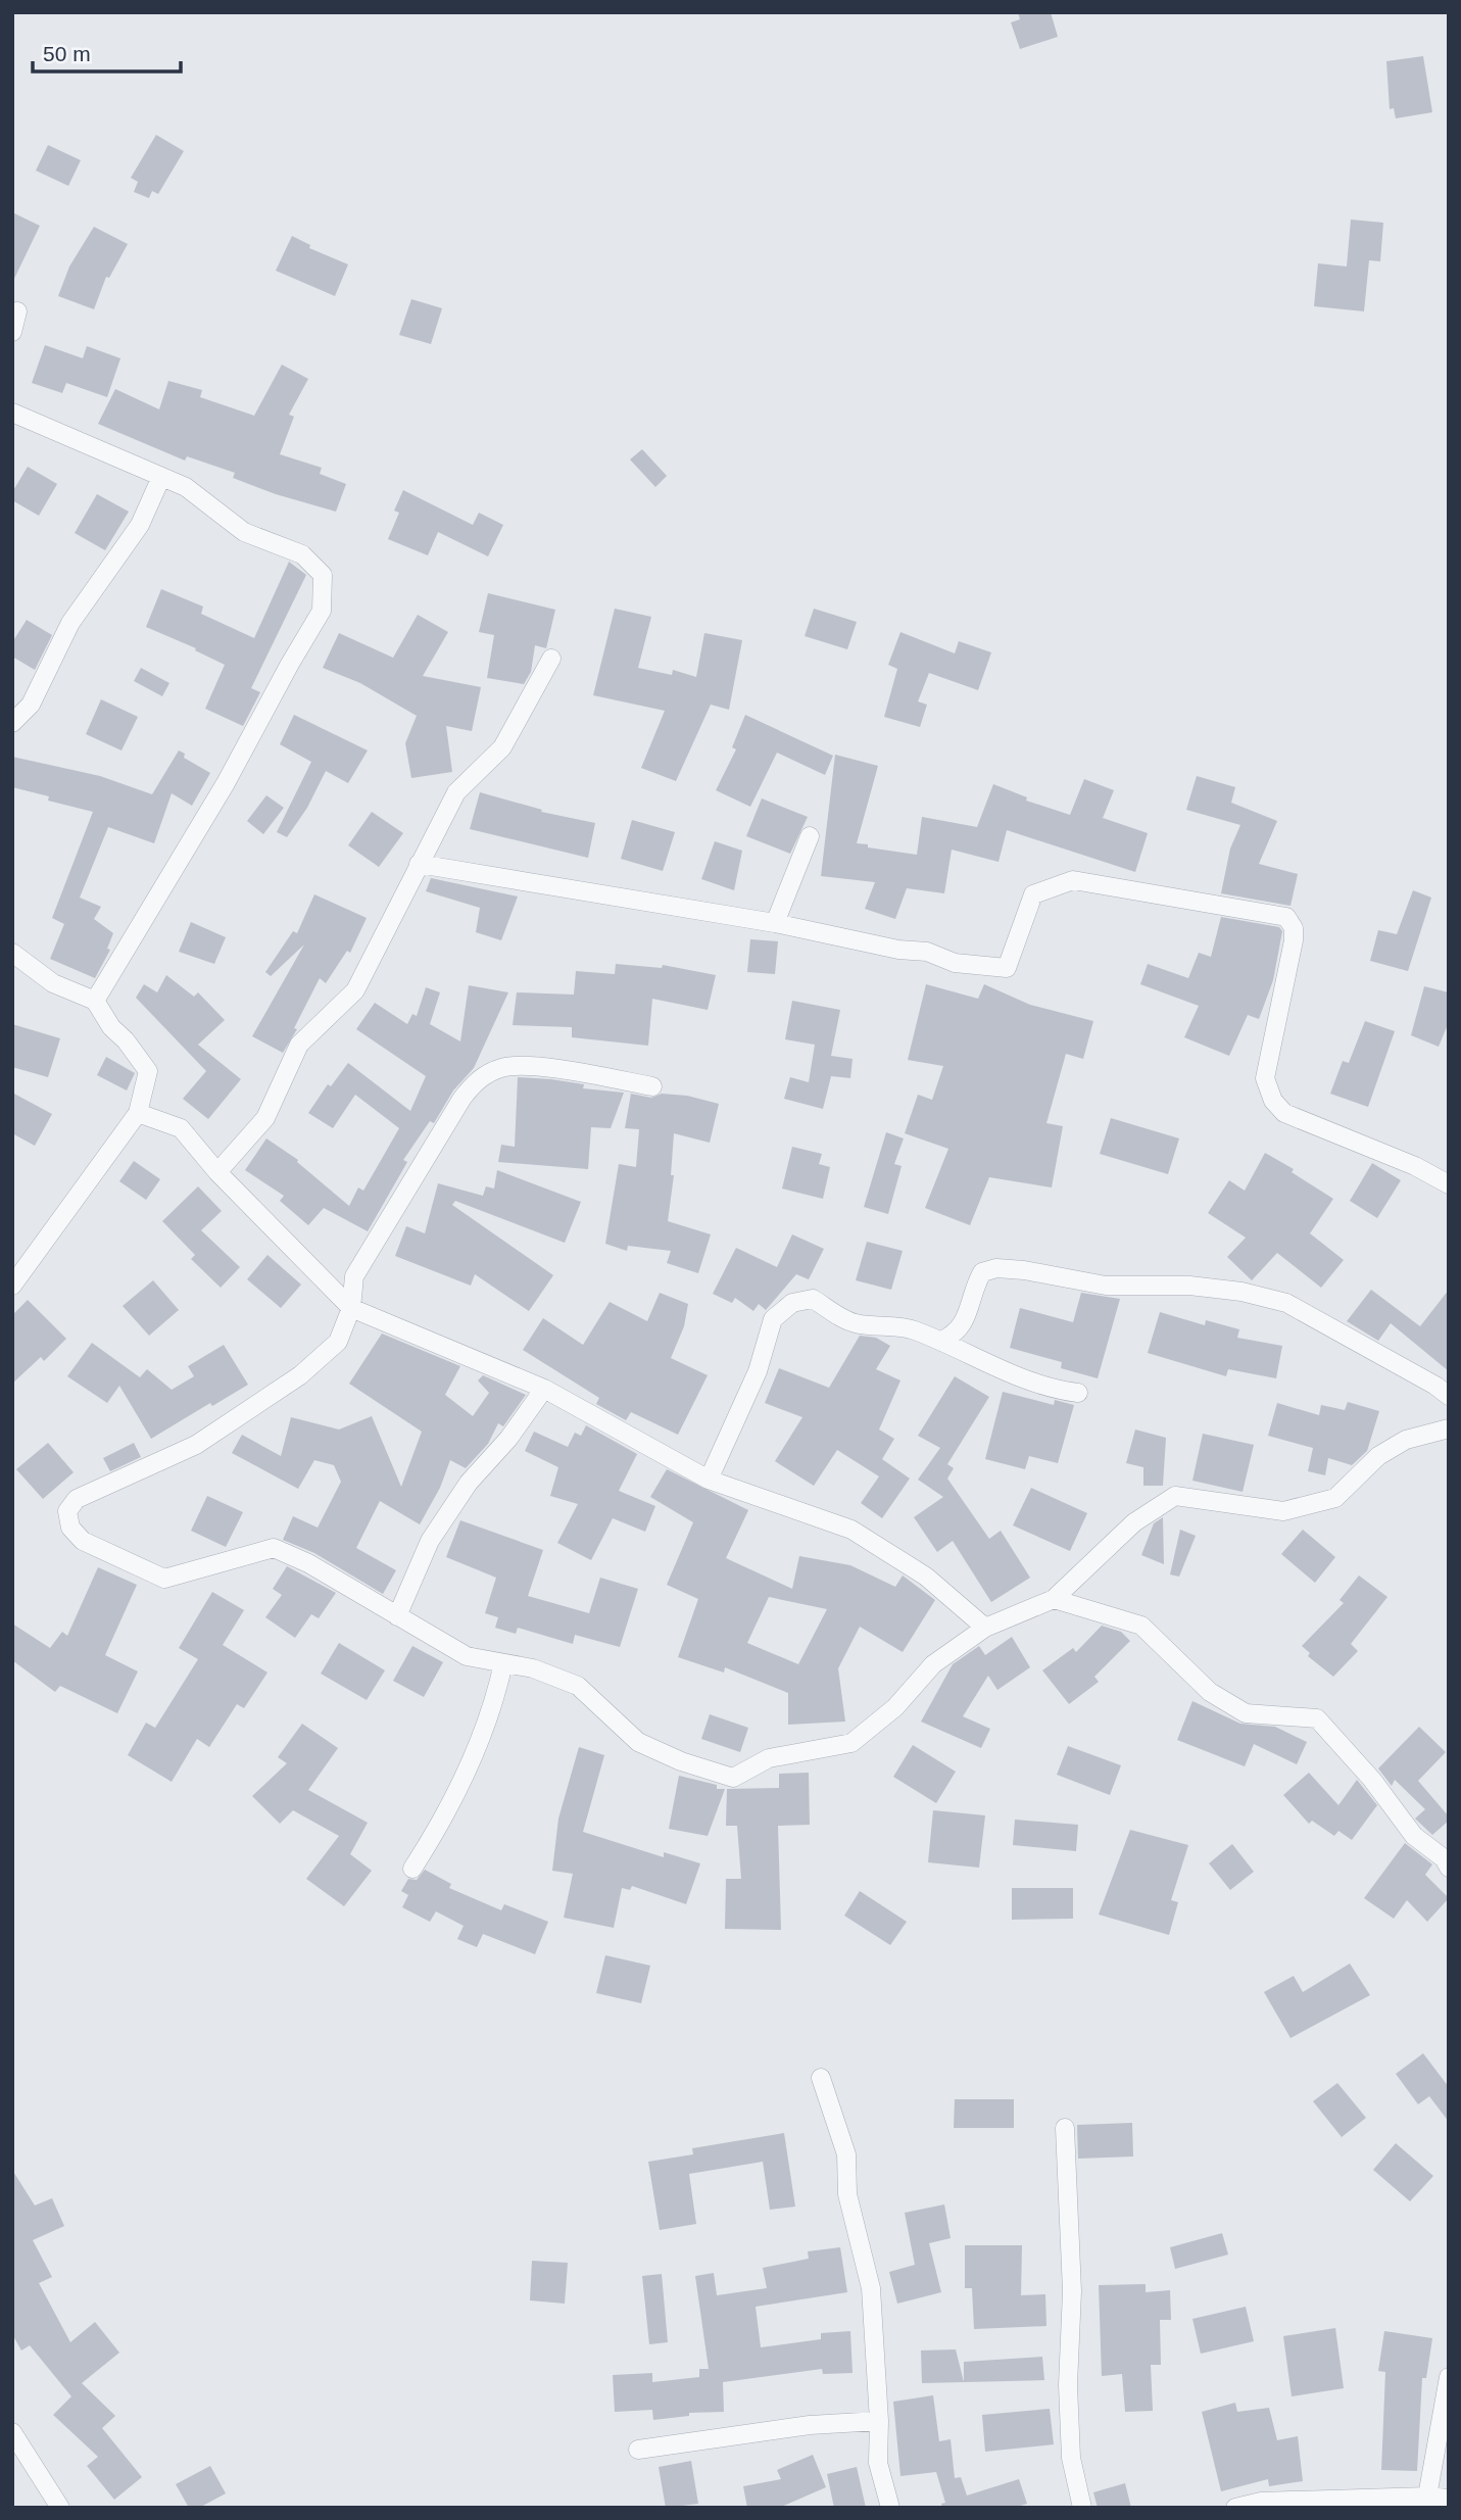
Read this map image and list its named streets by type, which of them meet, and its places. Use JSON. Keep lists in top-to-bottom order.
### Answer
{
  "scale_bar": "50 m"
}
